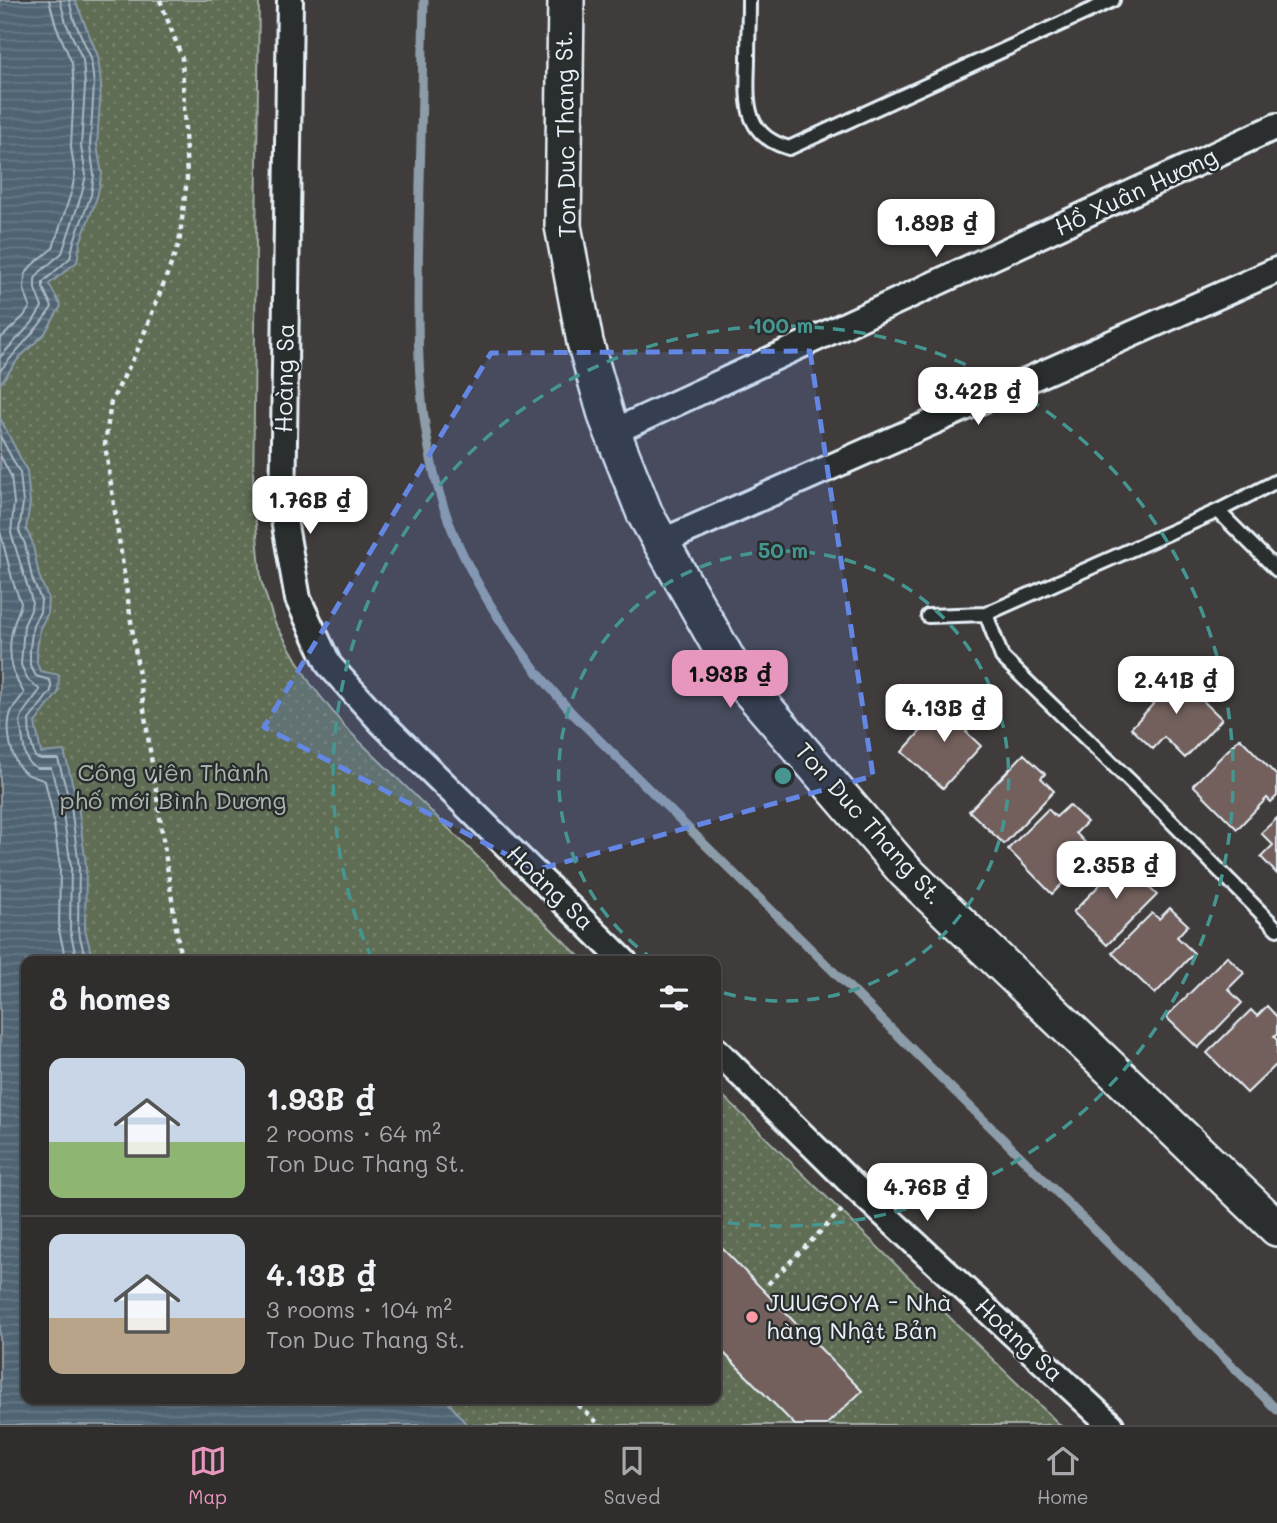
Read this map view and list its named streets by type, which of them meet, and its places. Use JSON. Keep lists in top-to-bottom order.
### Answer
{
  "streets": {
    "street": ["Ton Duc Thang St.", "Hồ Xuân Hương", "Hoàng Sa"]
  },
  "crossings": [
    ["Ton Duc Thang St.", "Hồ Xuân Hương"]
  ],
  "parks": ["Công viên Thành phố mới Bình Dương"],
  "places": ["JUUGOYA - Nhà hàng Nhật Bản"],
  "page": {
    "price": [
      "1.89B ₫",
      "3.42B ₫",
      "1.76B ₫",
      "1.93B ₫",
      "2.41B ₫",
      "4.13B ₫",
      "2.35B ₫",
      "4.76B ₫"
    ],
    "heading": "8 homes",
    "list": [
      {
        "name": "1.93B ₫",
        "note": "2 rooms · 64 m² · Ton Duc Thang St."
      },
      {
        "name": "4.13B ₫",
        "note": "3 rooms · 104 m² · Ton Duc Thang St."
      }
    ],
    "tabs": ["Map", "Saved", "Home"]
  },
  "rings": ["100 m", "50 m"]
}
